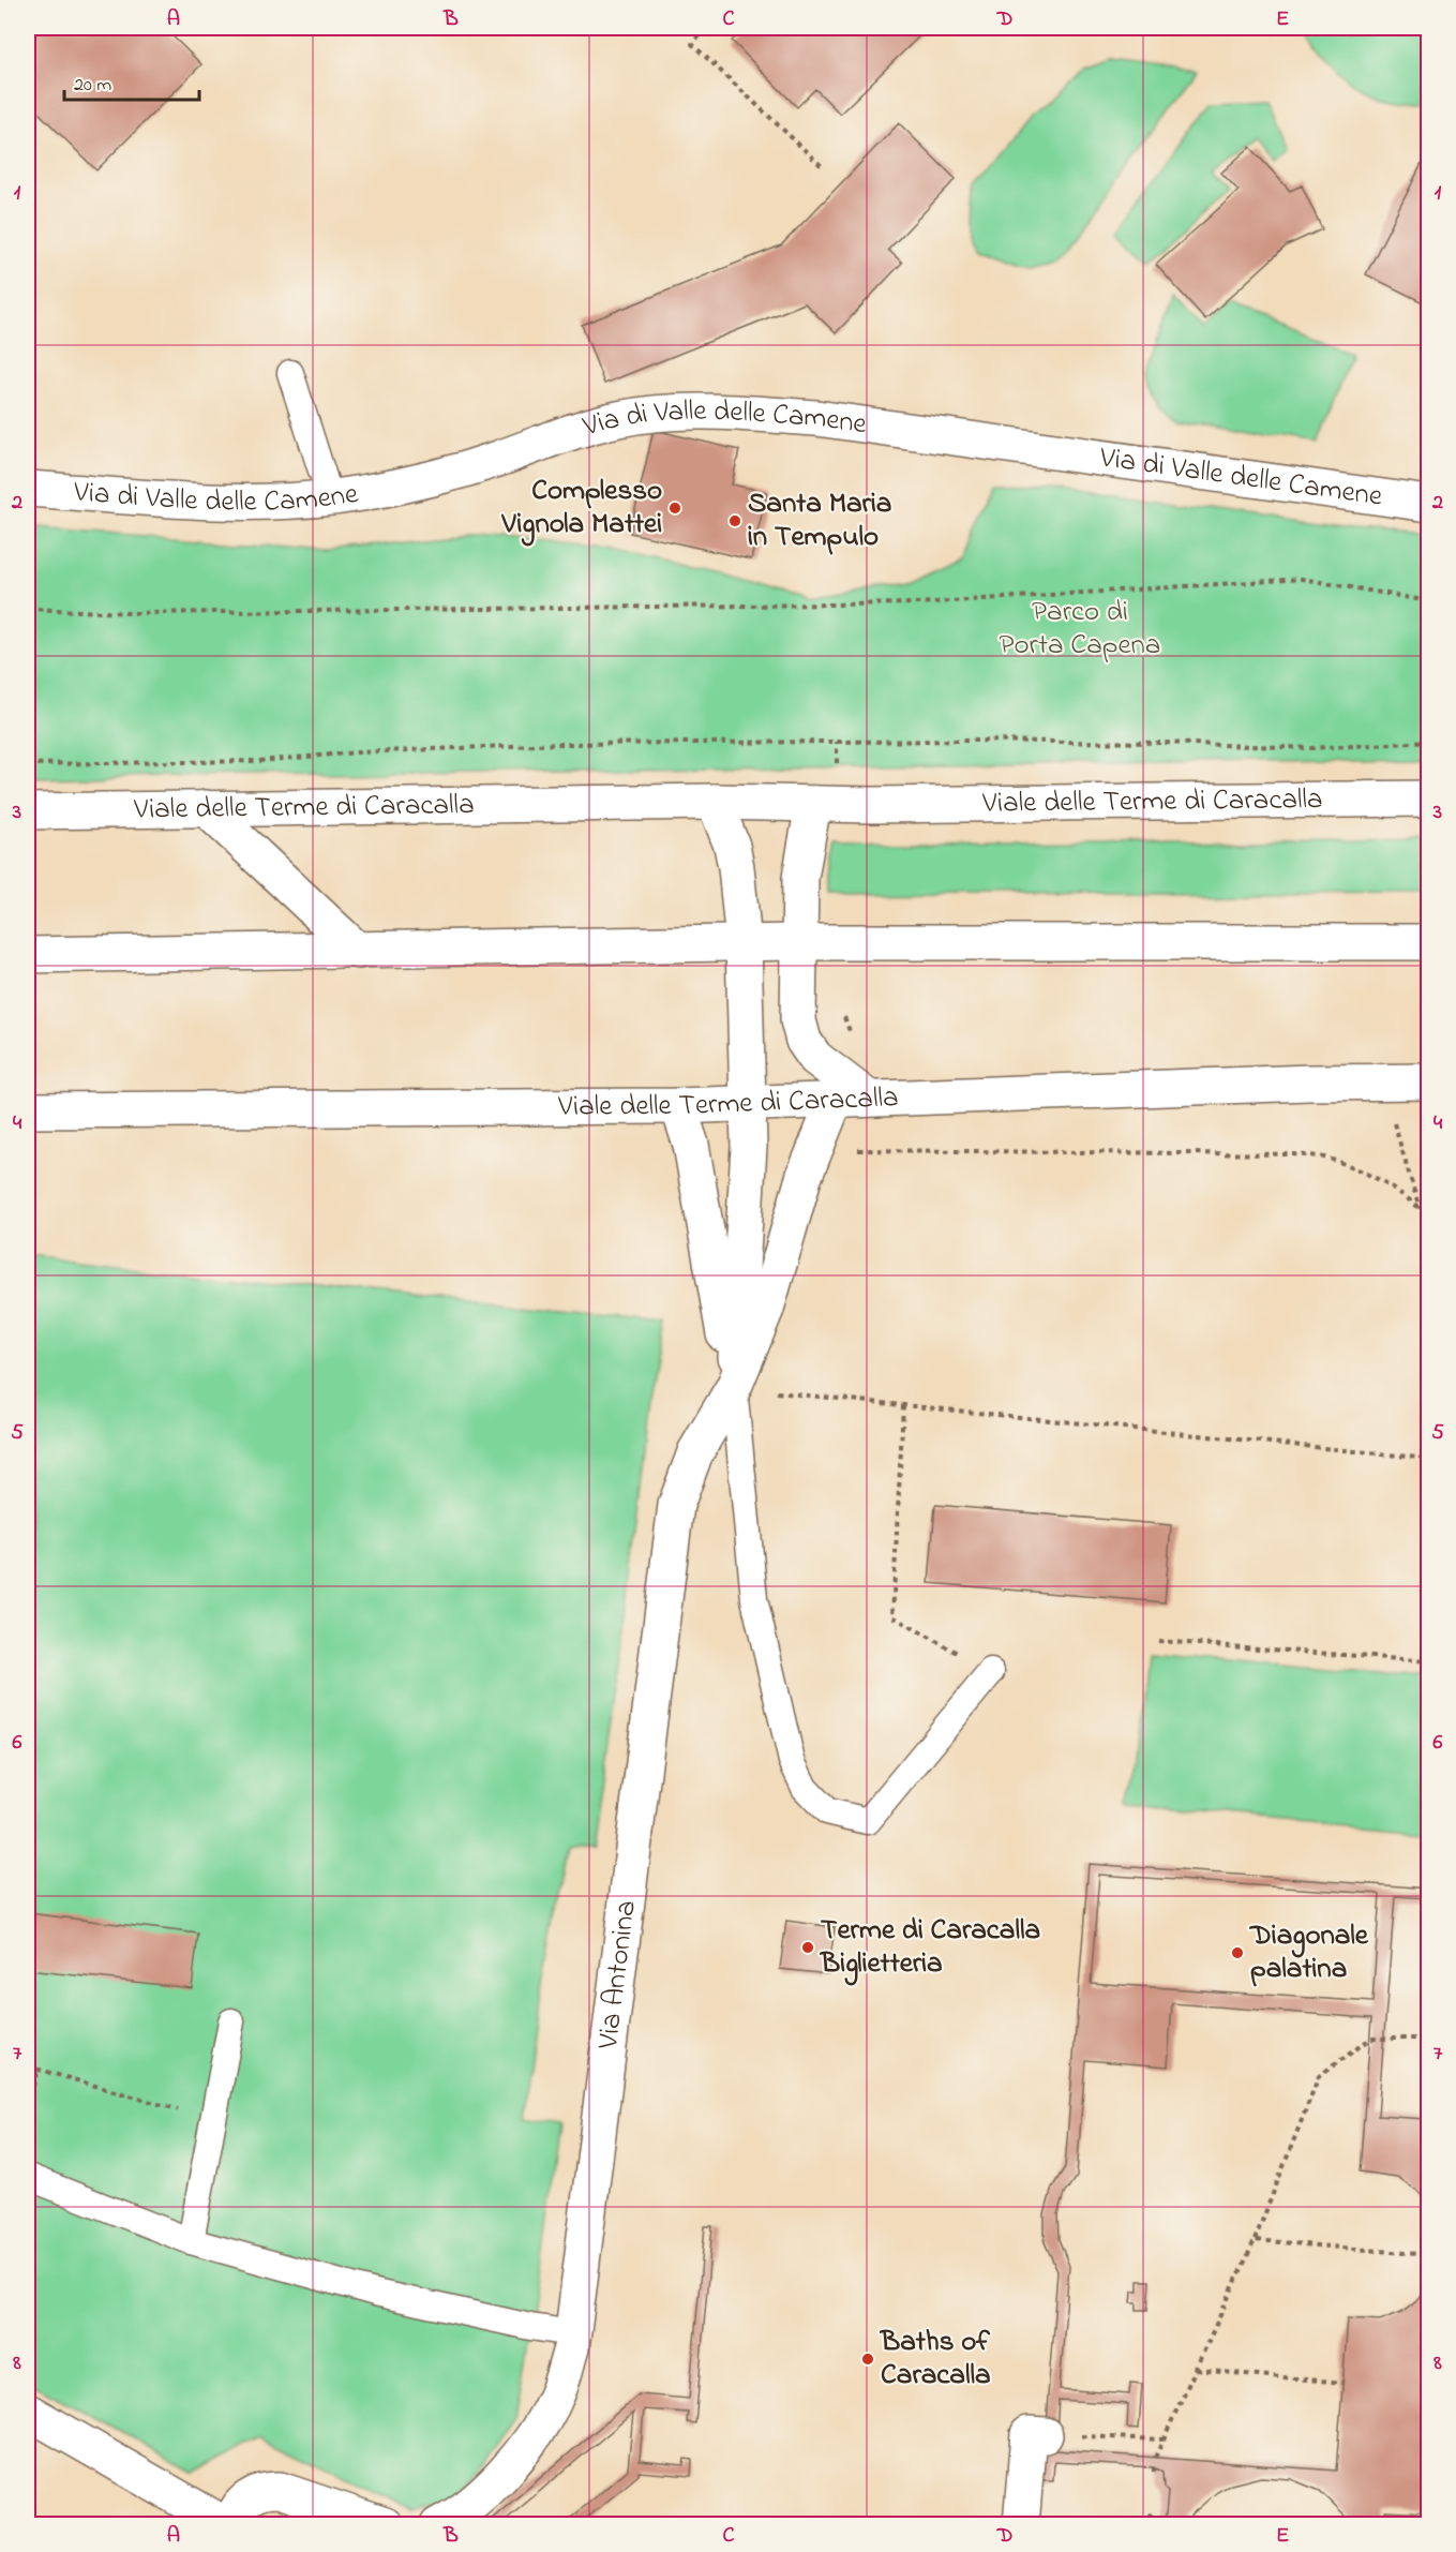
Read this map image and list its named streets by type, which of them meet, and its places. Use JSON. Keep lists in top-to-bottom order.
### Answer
{
  "streets": {
    "street": ["Via di Valle delle Camene", "Viale delle Terme di Caracalla", "Via Antonina"]
  },
  "crossings": [
    ["Viale delle Terme di Caracalla", "Via Antonina"]
  ],
  "parks": ["Parco di Porta Capena"],
  "places": [
    "Complesso Vignola Mattei",
    "Santa Maria in Tempulo",
    "Terme di Caracalla Biglietteria",
    "Diagonale palatina",
    "Baths of Caracalla"
  ],
  "scale_bar": "20 m",
  "grid": {
    "columns": [
      "A",
      "B",
      "C",
      "D",
      "E"
    ],
    "rows": [
      "1",
      "2",
      "3",
      "4",
      "5",
      "6",
      "7",
      "8"
    ]
  }
}
